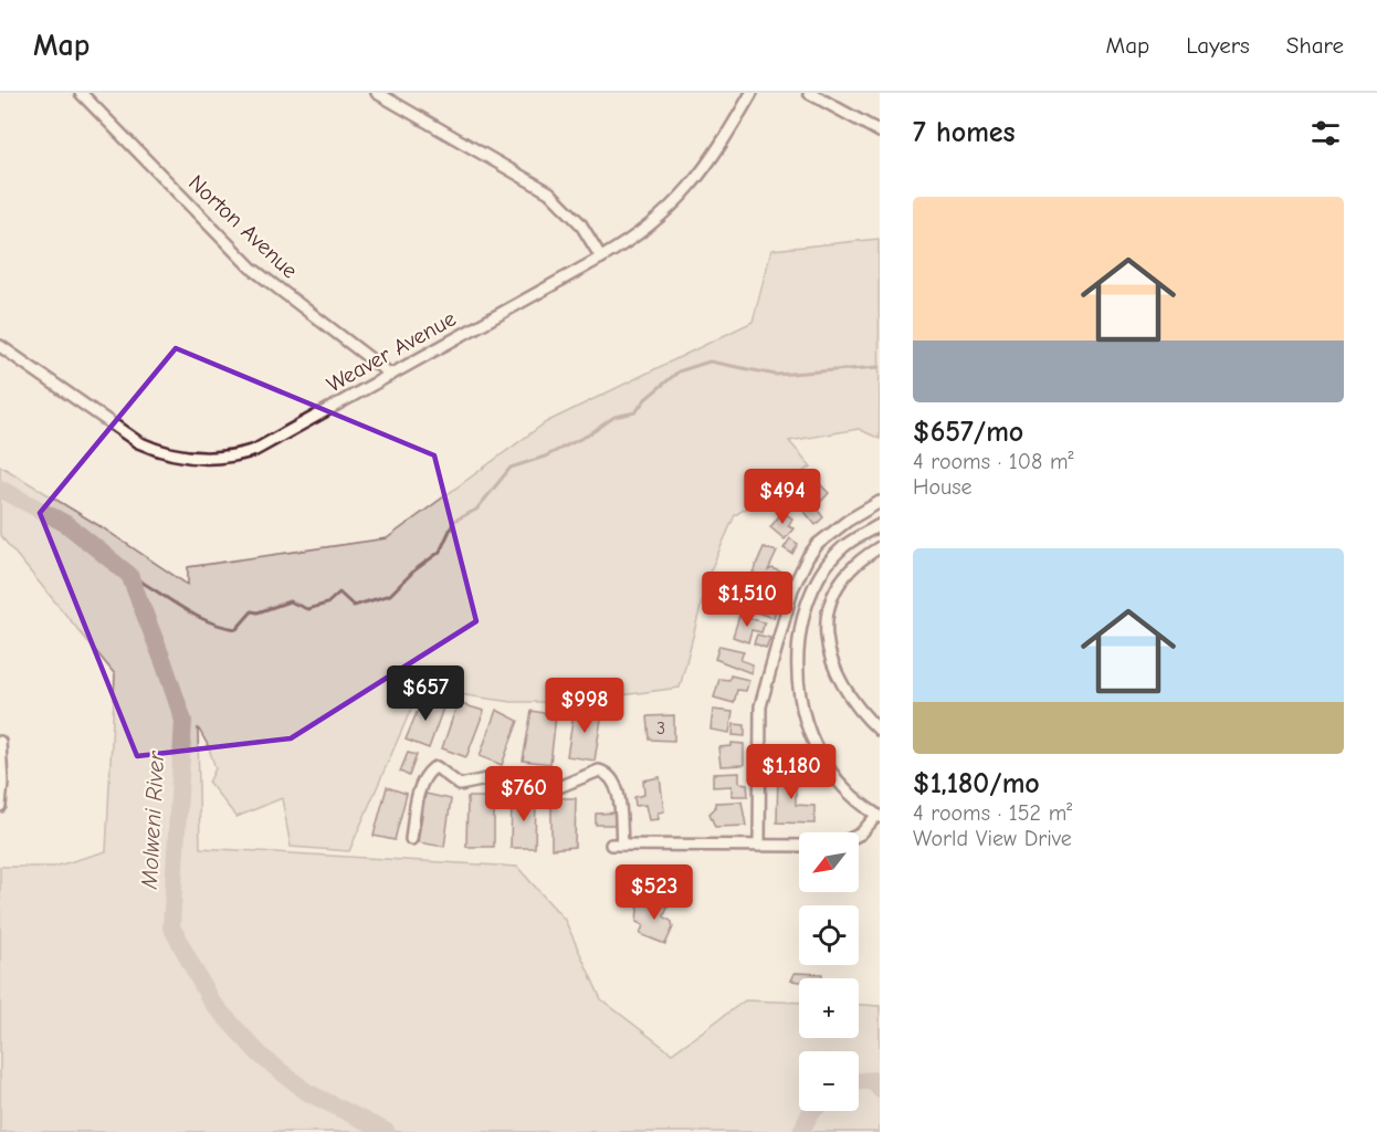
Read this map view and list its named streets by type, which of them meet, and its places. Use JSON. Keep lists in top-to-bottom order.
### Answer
{
  "streets": {
    "street": ["Norton Avenue", "Weaver Avenue"]
  },
  "crossings": [
    ["Norton Avenue", "Weaver Avenue"]
  ],
  "water": ["Molweni River"],
  "house_numbers": ["3"],
  "north": "bottom left",
  "page": {
    "header": "Map",
    "nav": ["Map", "Layers", "Share"],
    "heading": "7 homes",
    "list": [
      {
        "name": "$657/mo",
        "note": "4 rooms · 108 m² · House"
      },
      {
        "name": "$1,180/mo",
        "note": "4 rooms · 152 m² · World View Drive"
      }
    ],
    "price": [
      "$494",
      "$1,510",
      "$657",
      "$998",
      "$1,180",
      "$760",
      "$523"
    ],
    "map_buttons": ["+", "−"]
  }
}
